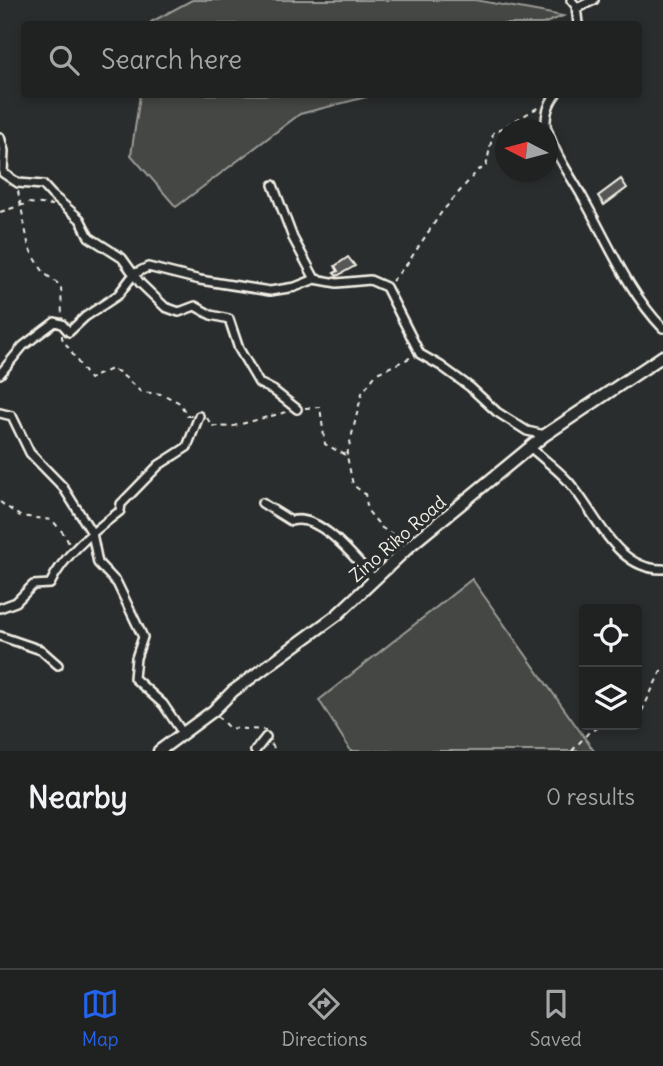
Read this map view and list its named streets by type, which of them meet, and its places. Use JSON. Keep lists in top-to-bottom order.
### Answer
{
  "streets": {
    "street": ["Zino Riko Road"]
  },
  "north": "left",
  "page": {
    "search": "Search here",
    "heading": ["Nearby", "0 results"],
    "nav": ["Map", "Directions", "Saved"]
  }
}
